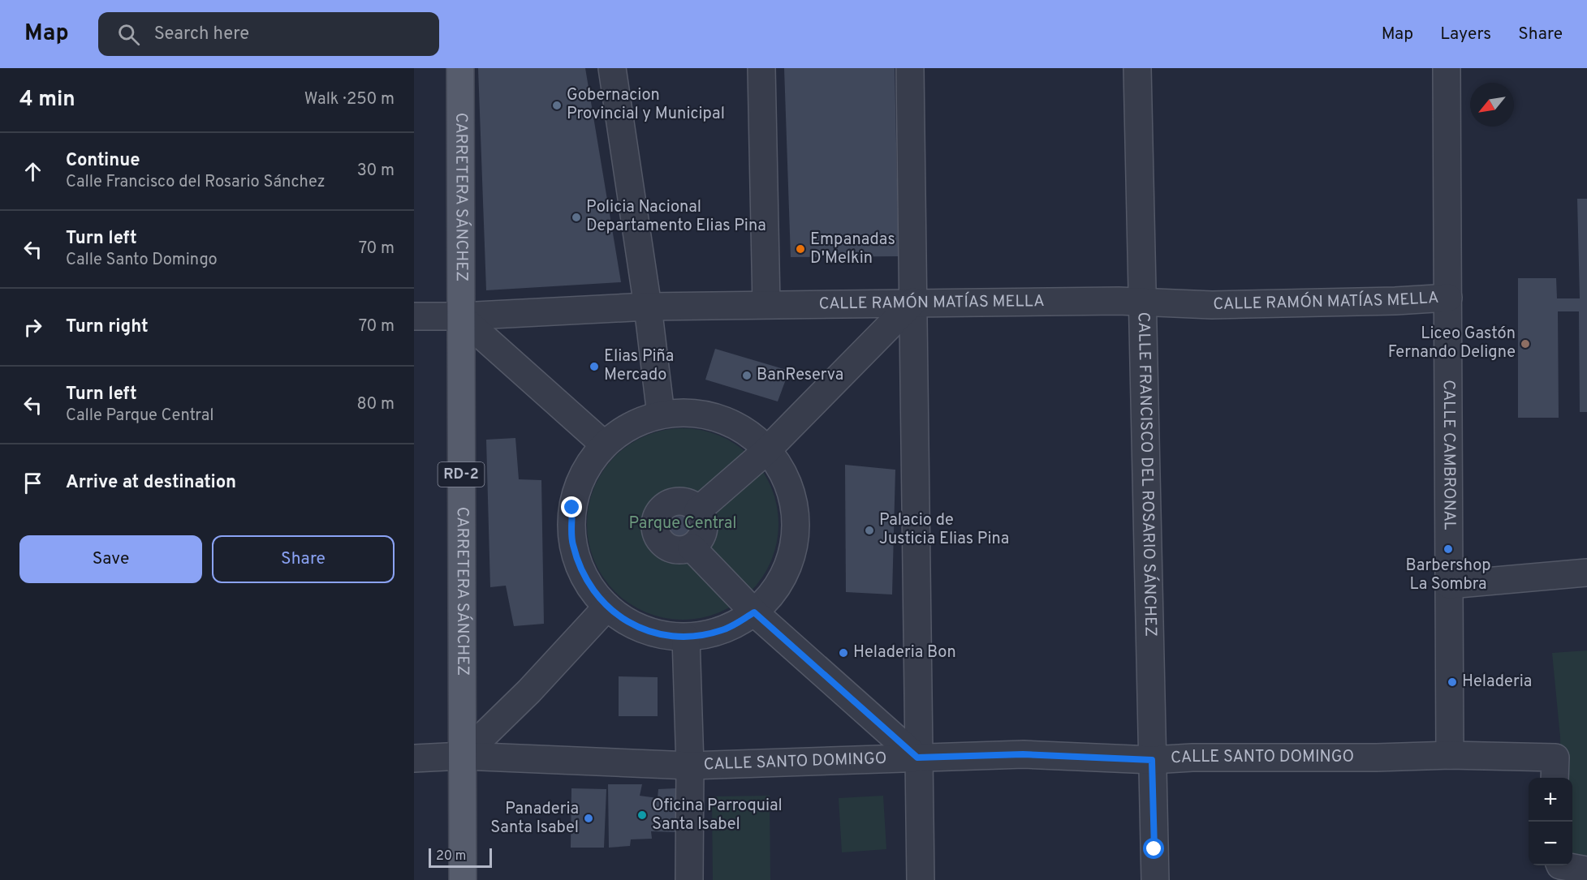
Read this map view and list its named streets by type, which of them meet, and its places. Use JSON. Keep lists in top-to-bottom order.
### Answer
{
  "streets": {
    "main road": ["CARRETERA SÁNCHEZ", "RD-2"],
    "street": [
      "CALLE RAMÓN MATÍAS MELLA",
      "CALLE CAMBRONAL",
      "CALLE FRANCISCO DEL ROSARIO SÁNCHEZ",
      "CALLE SANTO DOMINGO"
    ]
  },
  "crossings": [
    ["CARRETERA SÁNCHEZ", "CALLE RAMÓN MATÍAS MELLA"],
    ["CARRETERA SÁNCHEZ", "CALLE SANTO DOMINGO"],
    ["CALLE RAMÓN MATÍAS MELLA", "CALLE CAMBRONAL"],
    ["CALLE RAMÓN MATÍAS MELLA", "CALLE FRANCISCO DEL ROSARIO SÁNCHEZ"],
    ["CALLE CAMBRONAL", "CALLE SANTO DOMINGO"],
    ["CALLE FRANCISCO DEL ROSARIO SÁNCHEZ", "CALLE SANTO DOMINGO"]
  ],
  "parks": ["Parque Central"],
  "places": [
    "Gobernacion Provincial y Municipal",
    "Policia Nacional Departamento Elias Pina",
    "Empanadas D'Melkin",
    "Liceo Gastón Fernando Deligne",
    "Elias Piña Mercado",
    "BanReserva",
    "Palacio de Justicia Elias Pina",
    "Barbershop La Sombra",
    "Heladeria Bon",
    "Heladeria",
    "Oficina Parroquial Santa Isabel",
    "Panaderia Santa Isabel"
  ],
  "scale_bar": "20 m",
  "north": "bottom left",
  "page": {
    "header": "Map",
    "search": "Search here",
    "nav": ["Map", "Layers", "Share"],
    "heading": ["4 min", "Walk · 250 m"],
    "list": [
      ["Continue", "Calle Francisco del Rosario Sánchez", "30 m"],
      ["Turn left", "Calle Santo Domingo", "70 m"],
      ["Turn right", "70 m"],
      ["Turn left", "Calle Parque Central", "80 m"],
      "Arrive at destination"
    ],
    "buttons": ["Save", "Share"],
    "map_buttons": ["+", "−"],
    "scale": "20 m"
  }
}
